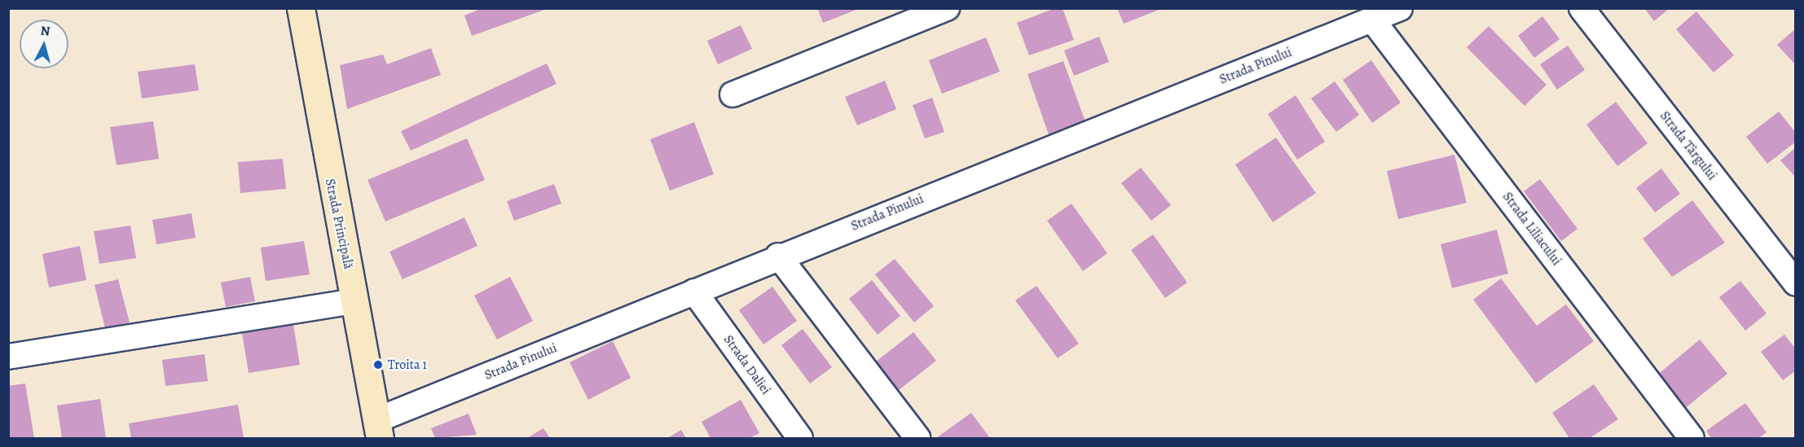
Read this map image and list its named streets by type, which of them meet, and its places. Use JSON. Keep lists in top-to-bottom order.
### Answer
{
  "streets": {
    "main road": ["Strada Principală"],
    "street": [
      "Strada Pinului",
      "Strada Târgului",
      "Strada Liliacului",
      "Strada Daliei"
    ]
  },
  "crossings": [
    ["Strada Pinului", "Strada Principală"],
    ["Strada Pinului", "Strada Liliacului"],
    ["Strada Pinului", "Strada Daliei"]
  ],
  "places": ["Troita 1"],
  "north": "top"
}
